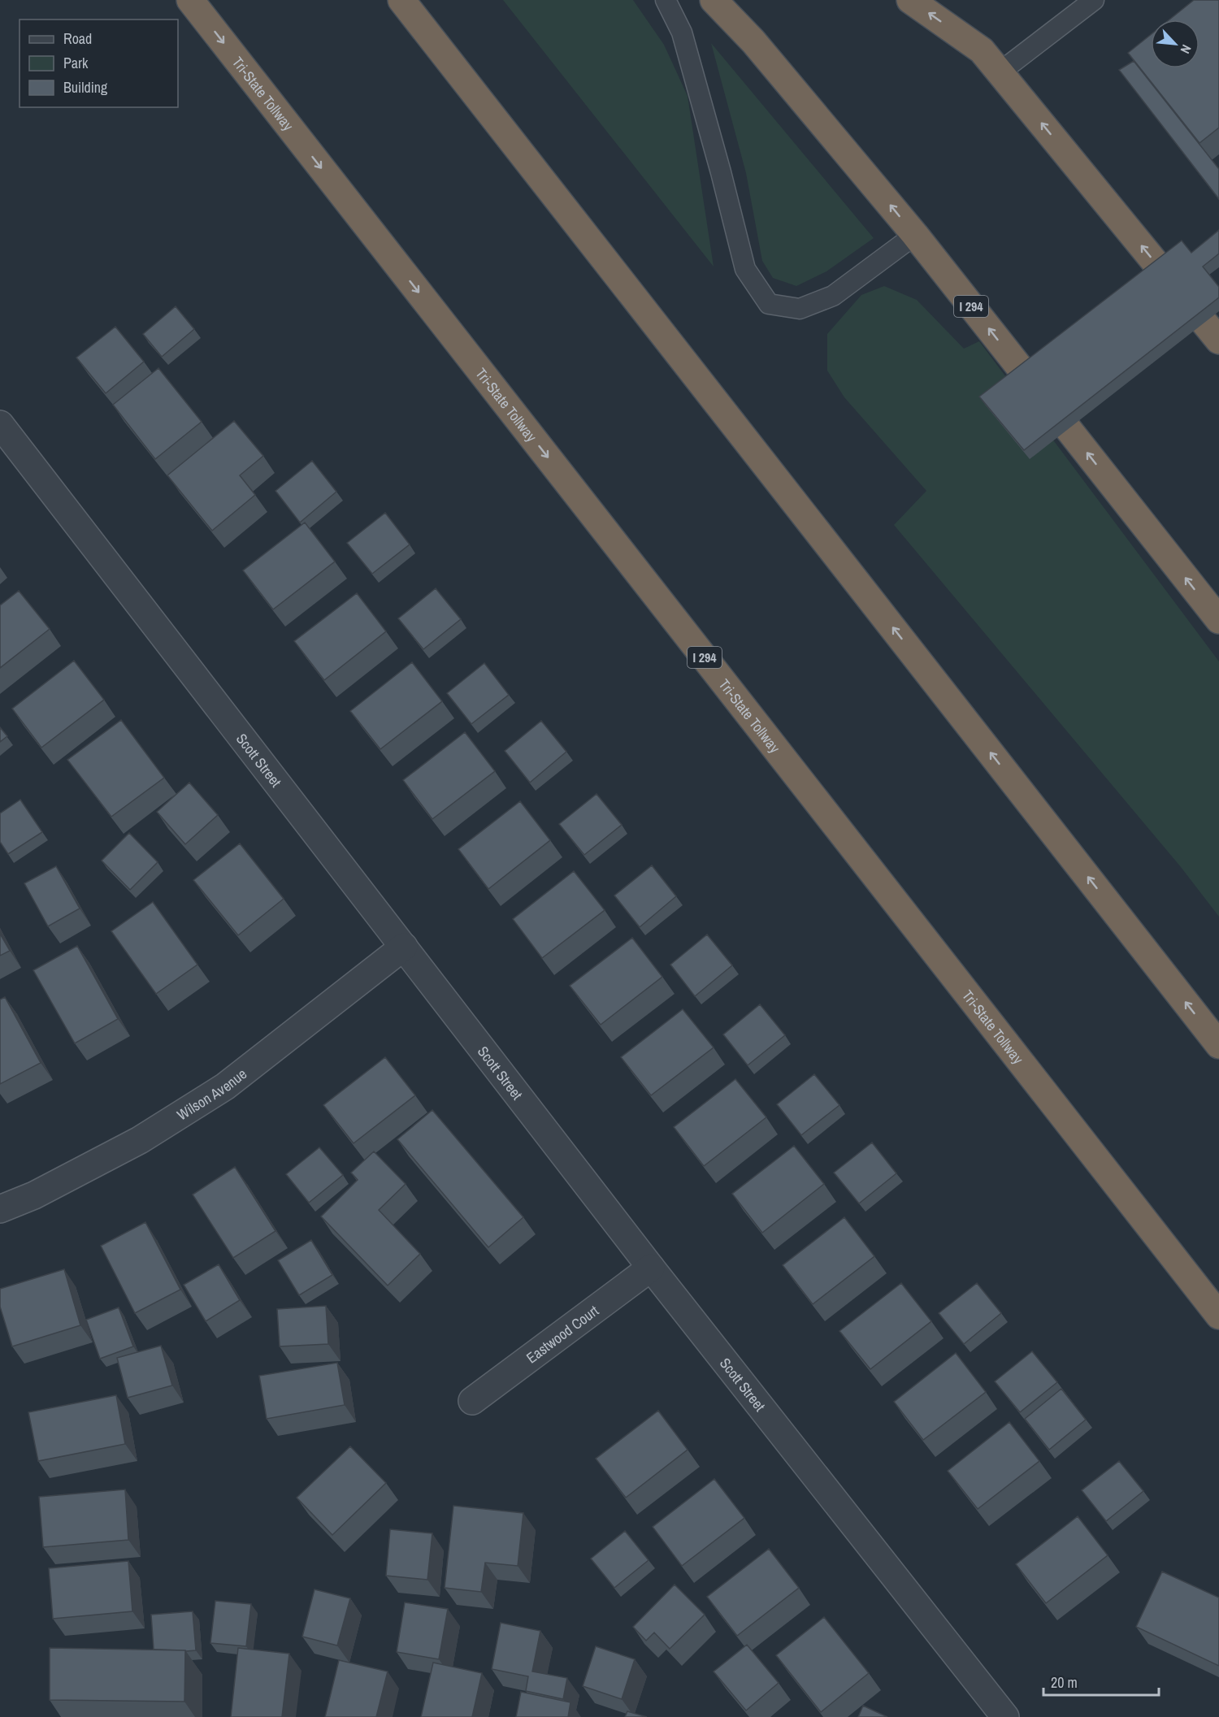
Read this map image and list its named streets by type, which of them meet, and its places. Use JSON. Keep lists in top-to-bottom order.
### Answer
{
  "streets": {
    "highway": ["Tri-State Tollway", "I 294"],
    "street": ["Scott Street", "Wilson Avenue", "Eastwood Court"]
  },
  "crossings": [
    ["Scott Street", "Wilson Avenue"],
    ["Scott Street", "Eastwood Court"]
  ],
  "legend": ["Road", "Park", "Building"],
  "scale_bar": "20 m",
  "north": "bottom right"
}
